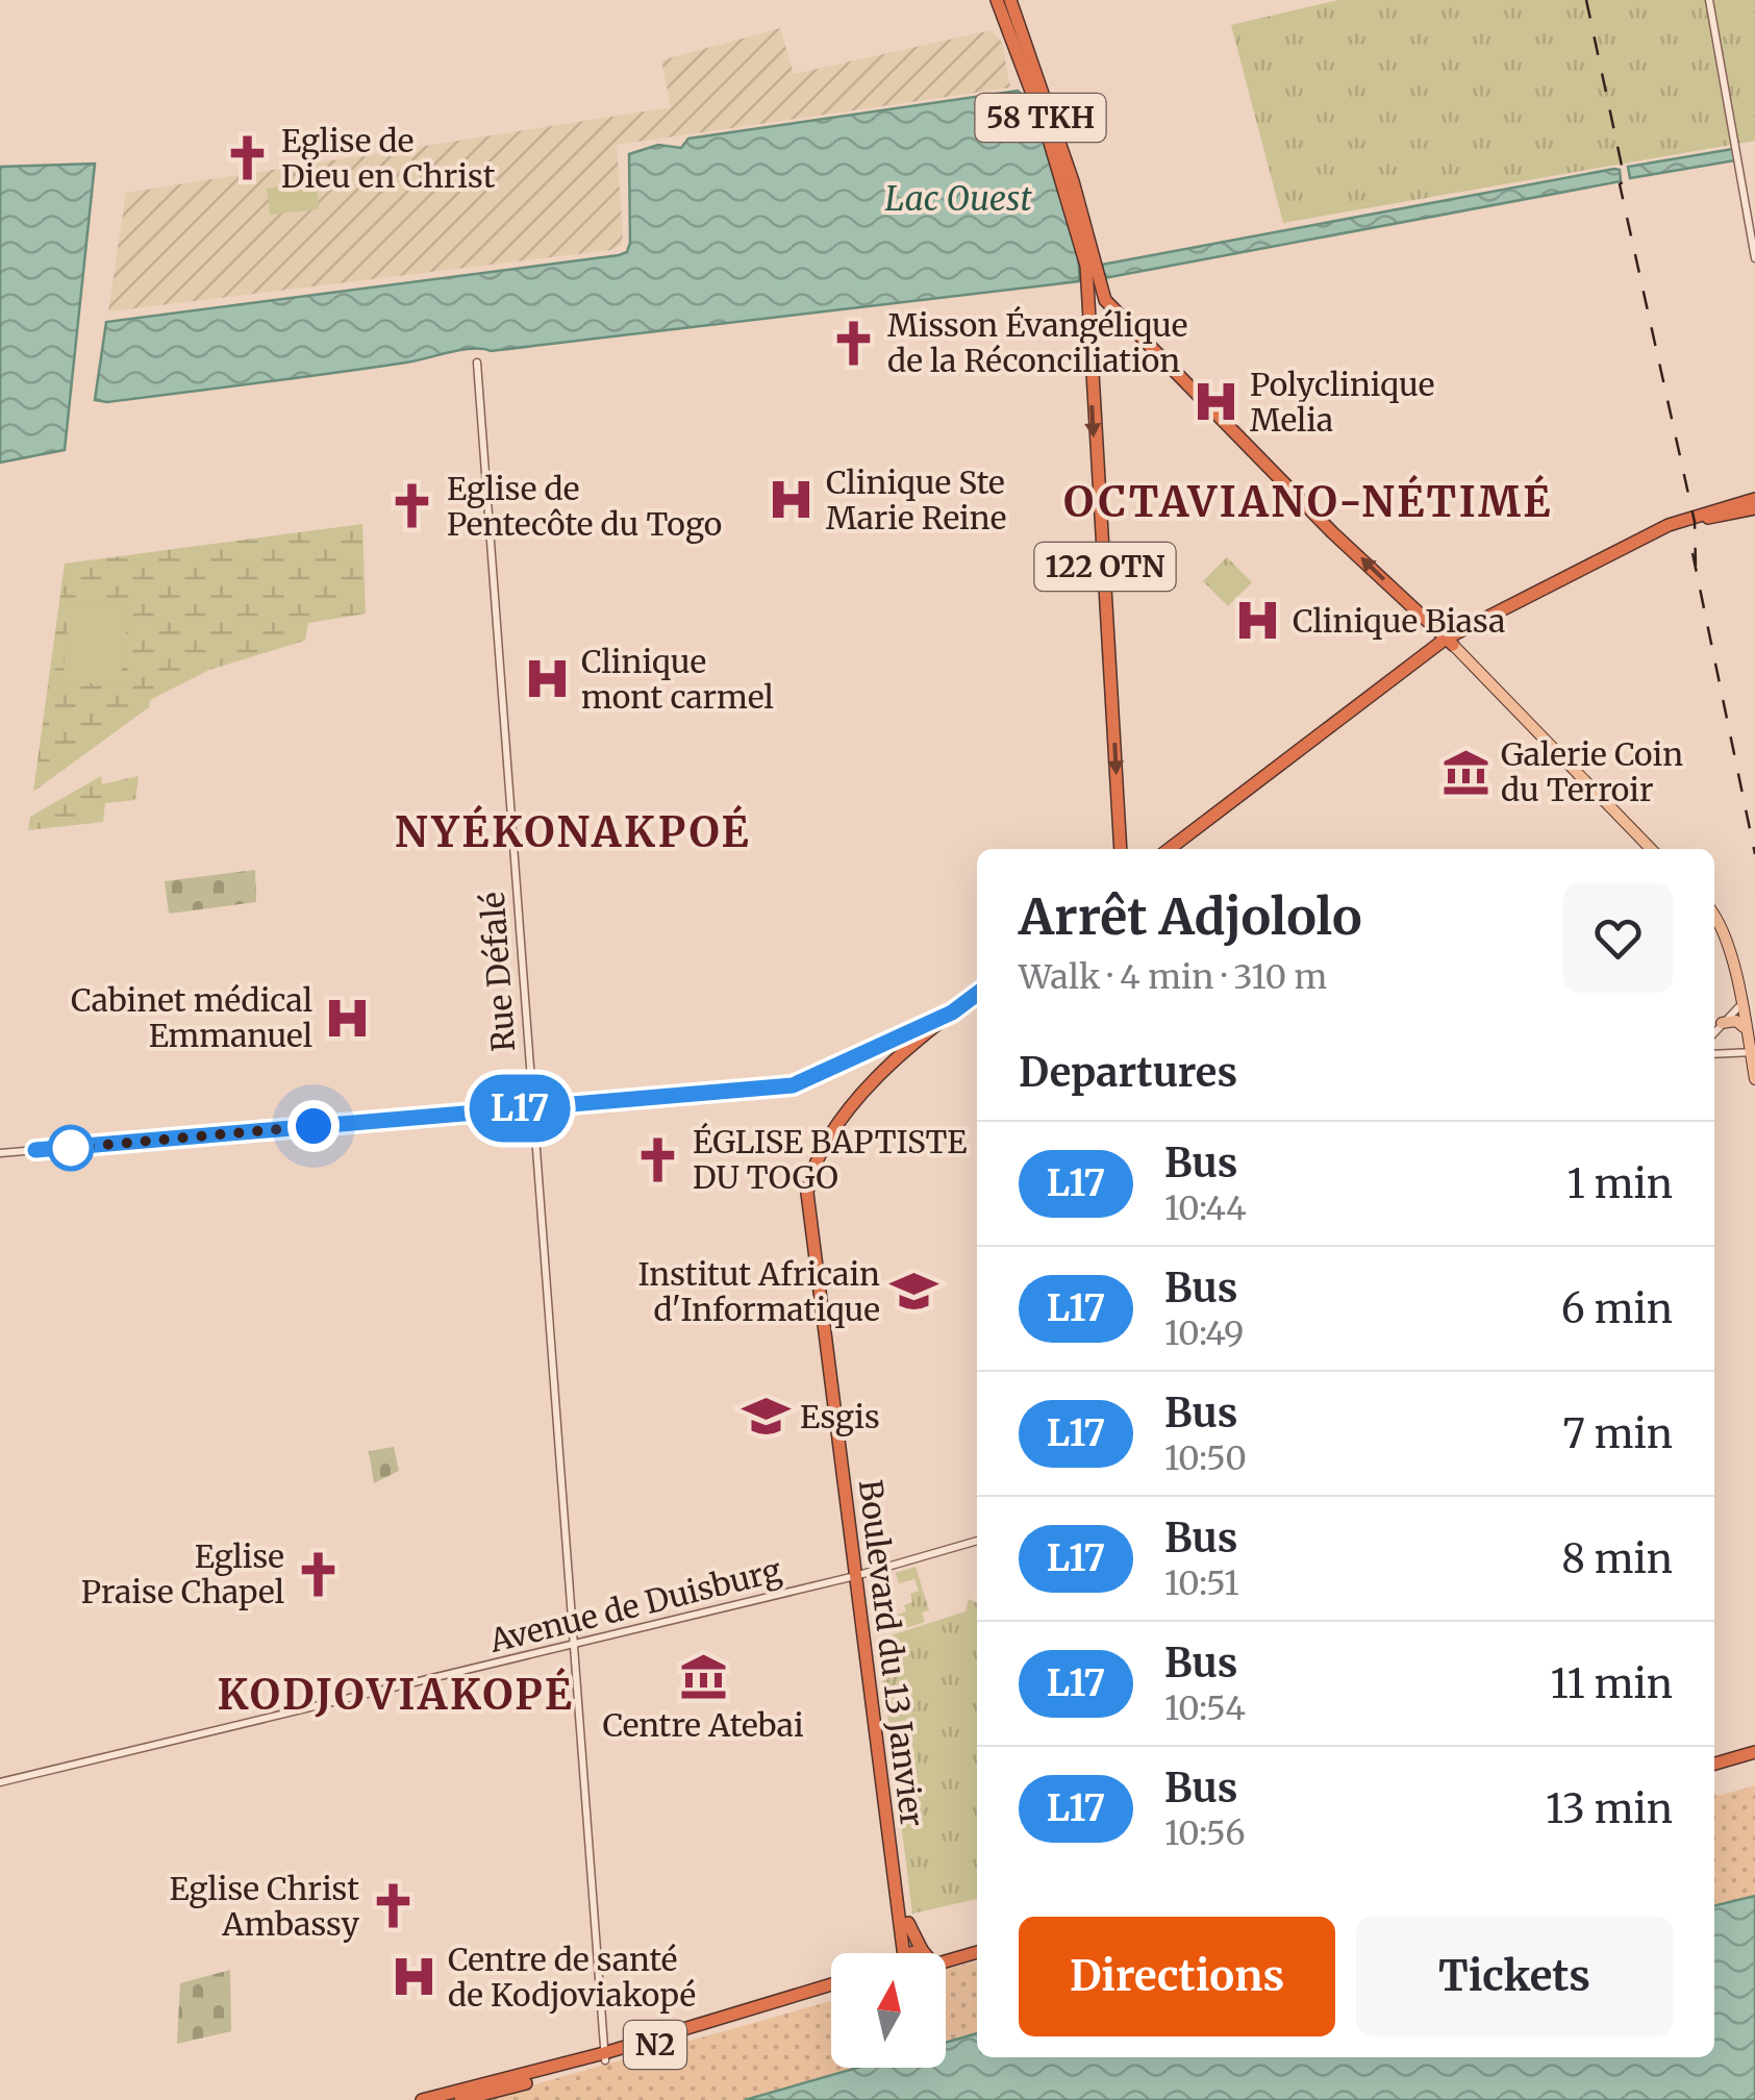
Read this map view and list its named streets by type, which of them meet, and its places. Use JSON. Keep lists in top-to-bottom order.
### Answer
{
  "streets": {
    "highway": [
      "58 TKH",
      "122 OTN",
      "Boulevard du 13 Janvier",
      "N2"
    ],
    "street": ["Rue Défalé", "Avenue de Duisburg"]
  },
  "crossings": [
    ["Rue Défalé", "Avenue de Duisburg"],
    ["Rue Défalé", "N2"],
    ["Avenue de Duisburg", "Boulevard du 13 Janvier"]
  ],
  "districts": ["OCTAVIANO-NÉTIMÉ", "NYÉKONAKPOÉ", "KODJOVIAKOPÉ"],
  "water": ["Lac Ouest"],
  "places": {
    "church": [
      "Eglise de Dieu en Christ",
      "Misson Évangélique de la Réconciliation",
      "Eglise de Pentecôte du Togo",
      "ÉGLISE BAPTISTE DU TOGO",
      "Eglise Praise Chapel",
      "Eglise Christ Ambassy"
    ],
    "hospital": [
      "Polyclinique Melia",
      "Clinique Ste Marie Reine",
      "Clinique Biasa",
      "Clinique mont carmel",
      "Cabinet médical Emmanuel",
      "Centre de santé de Kodjoviakopé"
    ],
    "museum": ["Galerie Coin du Terroir", "Centre Atebai"],
    "school or university": ["Institut Africain d'Informatique", "Esgis"]
  },
  "lines": ["bus line L17"],
  "north": "top",
  "page": {
    "on_map": "L17",
    "heading": [
      ["Arrêt Adjololo", "Walk · 4 min · 310 m"],
      "Departures"
    ],
    "list": [
      {
        "mark": "L17",
        "name": "Bus",
        "note": "10:44",
        "value": "1 min"
      },
      {
        "mark": "L17",
        "name": "Bus",
        "note": "10:49",
        "value": "6 min"
      },
      {
        "mark": "L17",
        "name": "Bus",
        "note": "10:50",
        "value": "7 min"
      },
      {
        "mark": "L17",
        "name": "Bus",
        "note": "10:51",
        "value": "8 min"
      },
      {
        "mark": "L17",
        "name": "Bus",
        "note": "10:54",
        "value": "11 min"
      },
      {
        "mark": "L17",
        "name": "Bus",
        "note": "10:56",
        "value": "13 min"
      }
    ],
    "buttons": ["Directions", "Tickets"]
  }
}
